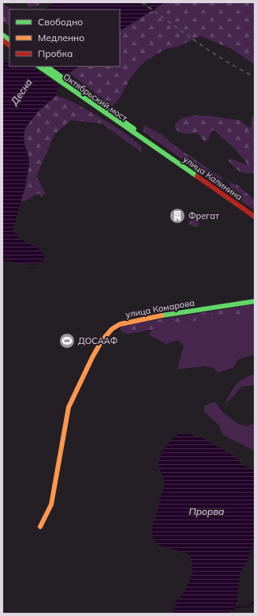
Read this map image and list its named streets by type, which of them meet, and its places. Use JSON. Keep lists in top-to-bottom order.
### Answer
{
  "streets": {
    "main road": ["Октябрьский мост", "улица Калинина", "улица Комарова"]
  },
  "crossings": [
    ["Октябрьский мост", "улица Калинина"]
  ],
  "water": ["Десна", "Прорва"],
  "places": {
    "building": ["Фрегат"],
    "sports": ["ДОСААФ"]
  },
  "legend": ["Свободно", "Медленно", "Пробка"]
}
